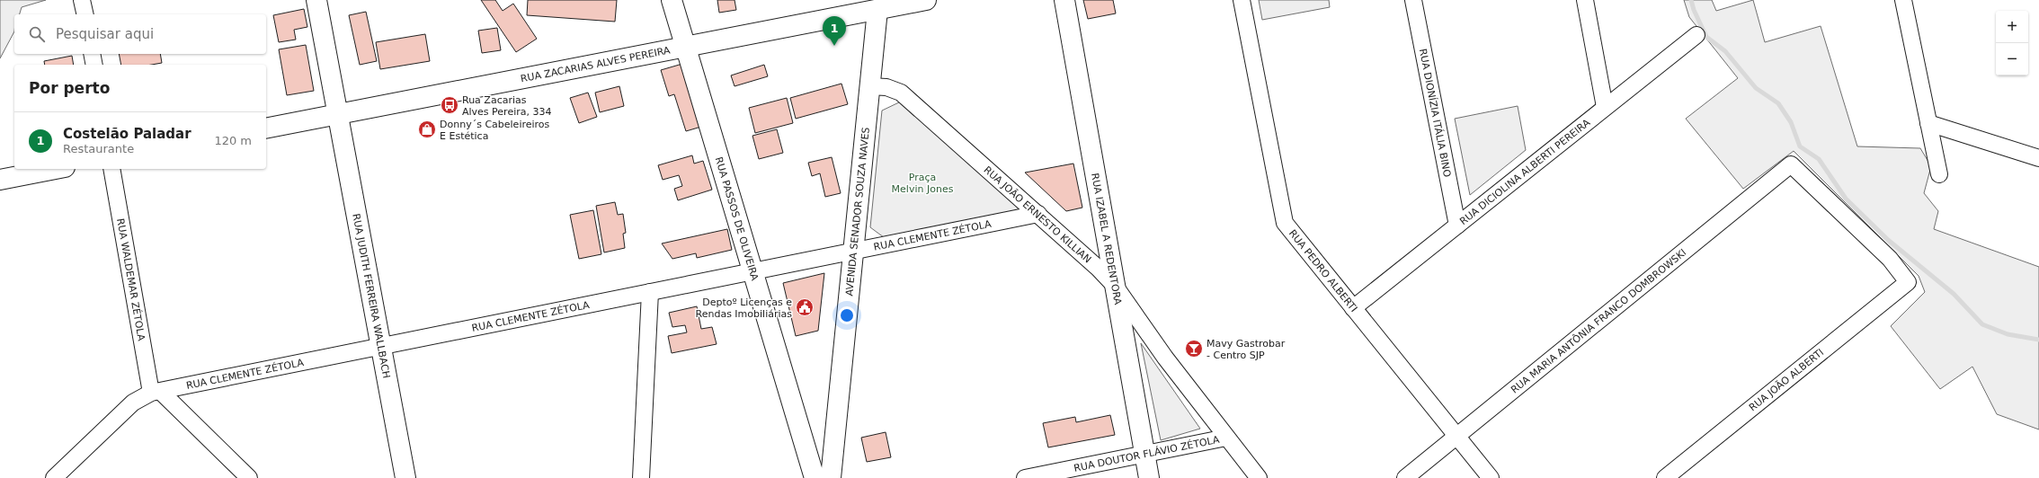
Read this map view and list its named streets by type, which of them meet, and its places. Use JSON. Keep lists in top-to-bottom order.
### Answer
{
  "streets": {
    "main road": [
      "RUA ZACARIAS ALVES PEREIRA",
      "AVENIDA SENADOR SOUZA NAVES",
      "RUA PASSOS DE OLIVEIRA",
      "RUA IZABEL A REDENTORA",
      "RUA JUDITH FERREIRA WALLBACH"
    ],
    "street": [
      "RUA DIONÍZIA ITÁLIA BINO",
      "RUA DICIOLINA ALBERTI PEREIRA",
      "RUA JOÃO ERNESTO KILLIAN",
      "RUA CLEMENTE ZÉTOLA",
      "RUA PEDRO ALBERTI",
      "RUA WALDEMAR ZÉTOLA",
      "RUA MARIA ANTÔNIA FRANCO DOMBROWSKI",
      "RUA JOÃO ALBERTI",
      "RUA DOUTOR FLÁVIO ZÉTOLA"
    ]
  },
  "crossings": [
    ["RUA ZACARIAS ALVES PEREIRA", "AVENIDA SENADOR SOUZA NAVES"],
    ["RUA ZACARIAS ALVES PEREIRA", "RUA PASSOS DE OLIVEIRA"],
    ["RUA ZACARIAS ALVES PEREIRA", "RUA JUDITH FERREIRA WALLBACH"],
    ["RUA DIONÍZIA ITÁLIA BINO", "RUA DICIOLINA ALBERTI PEREIRA"],
    ["RUA DICIOLINA ALBERTI PEREIRA", "RUA PEDRO ALBERTI"],
    ["AVENIDA SENADOR SOUZA NAVES", "RUA JOÃO ERNESTO KILLIAN"],
    ["AVENIDA SENADOR SOUZA NAVES", "RUA CLEMENTE ZÉTOLA"],
    ["RUA JOÃO ERNESTO KILLIAN", "RUA CLEMENTE ZÉTOLA"],
    ["RUA JOÃO ERNESTO KILLIAN", "RUA IZABEL A REDENTORA"],
    ["RUA JOÃO ERNESTO KILLIAN", "RUA DOUTOR FLÁVIO ZÉTOLA"],
    ["RUA PASSOS DE OLIVEIRA", "RUA CLEMENTE ZÉTOLA"],
    ["RUA CLEMENTE ZÉTOLA", "RUA WALDEMAR ZÉTOLA"],
    ["RUA CLEMENTE ZÉTOLA", "RUA JUDITH FERREIRA WALLBACH"],
    ["RUA IZABEL A REDENTORA", "RUA DOUTOR FLÁVIO ZÉTOLA"],
    ["RUA PEDRO ALBERTI", "RUA MARIA ANTÔNIA FRANCO DOMBROWSKI"],
    ["RUA MARIA ANTÔNIA FRANCO DOMBROWSKI", "RUA JOÃO ALBERTI"]
  ],
  "parks": ["Praça Melvin Jones"],
  "places": {
    "bus stop": ["Rua Zacarias Alves Pereira, 334"],
    "shop": ["Donny´s Cabeleireiros E Estética"],
    "public building": ["Deptoº Licenças e Rendas Imobiliárias"],
    "bar": ["Mavy Gastrobar - Centro SJP"]
  },
  "page": {
    "map_buttons": ["+", "−"],
    "search": "Pesquisar aqui",
    "pins": "1",
    "heading": "Por perto",
    "list": [
      {
        "mark": "1",
        "name": "Costelão Paladar",
        "note": "Restaurante",
        "value": "120 m"
      }
    ]
  }
}
